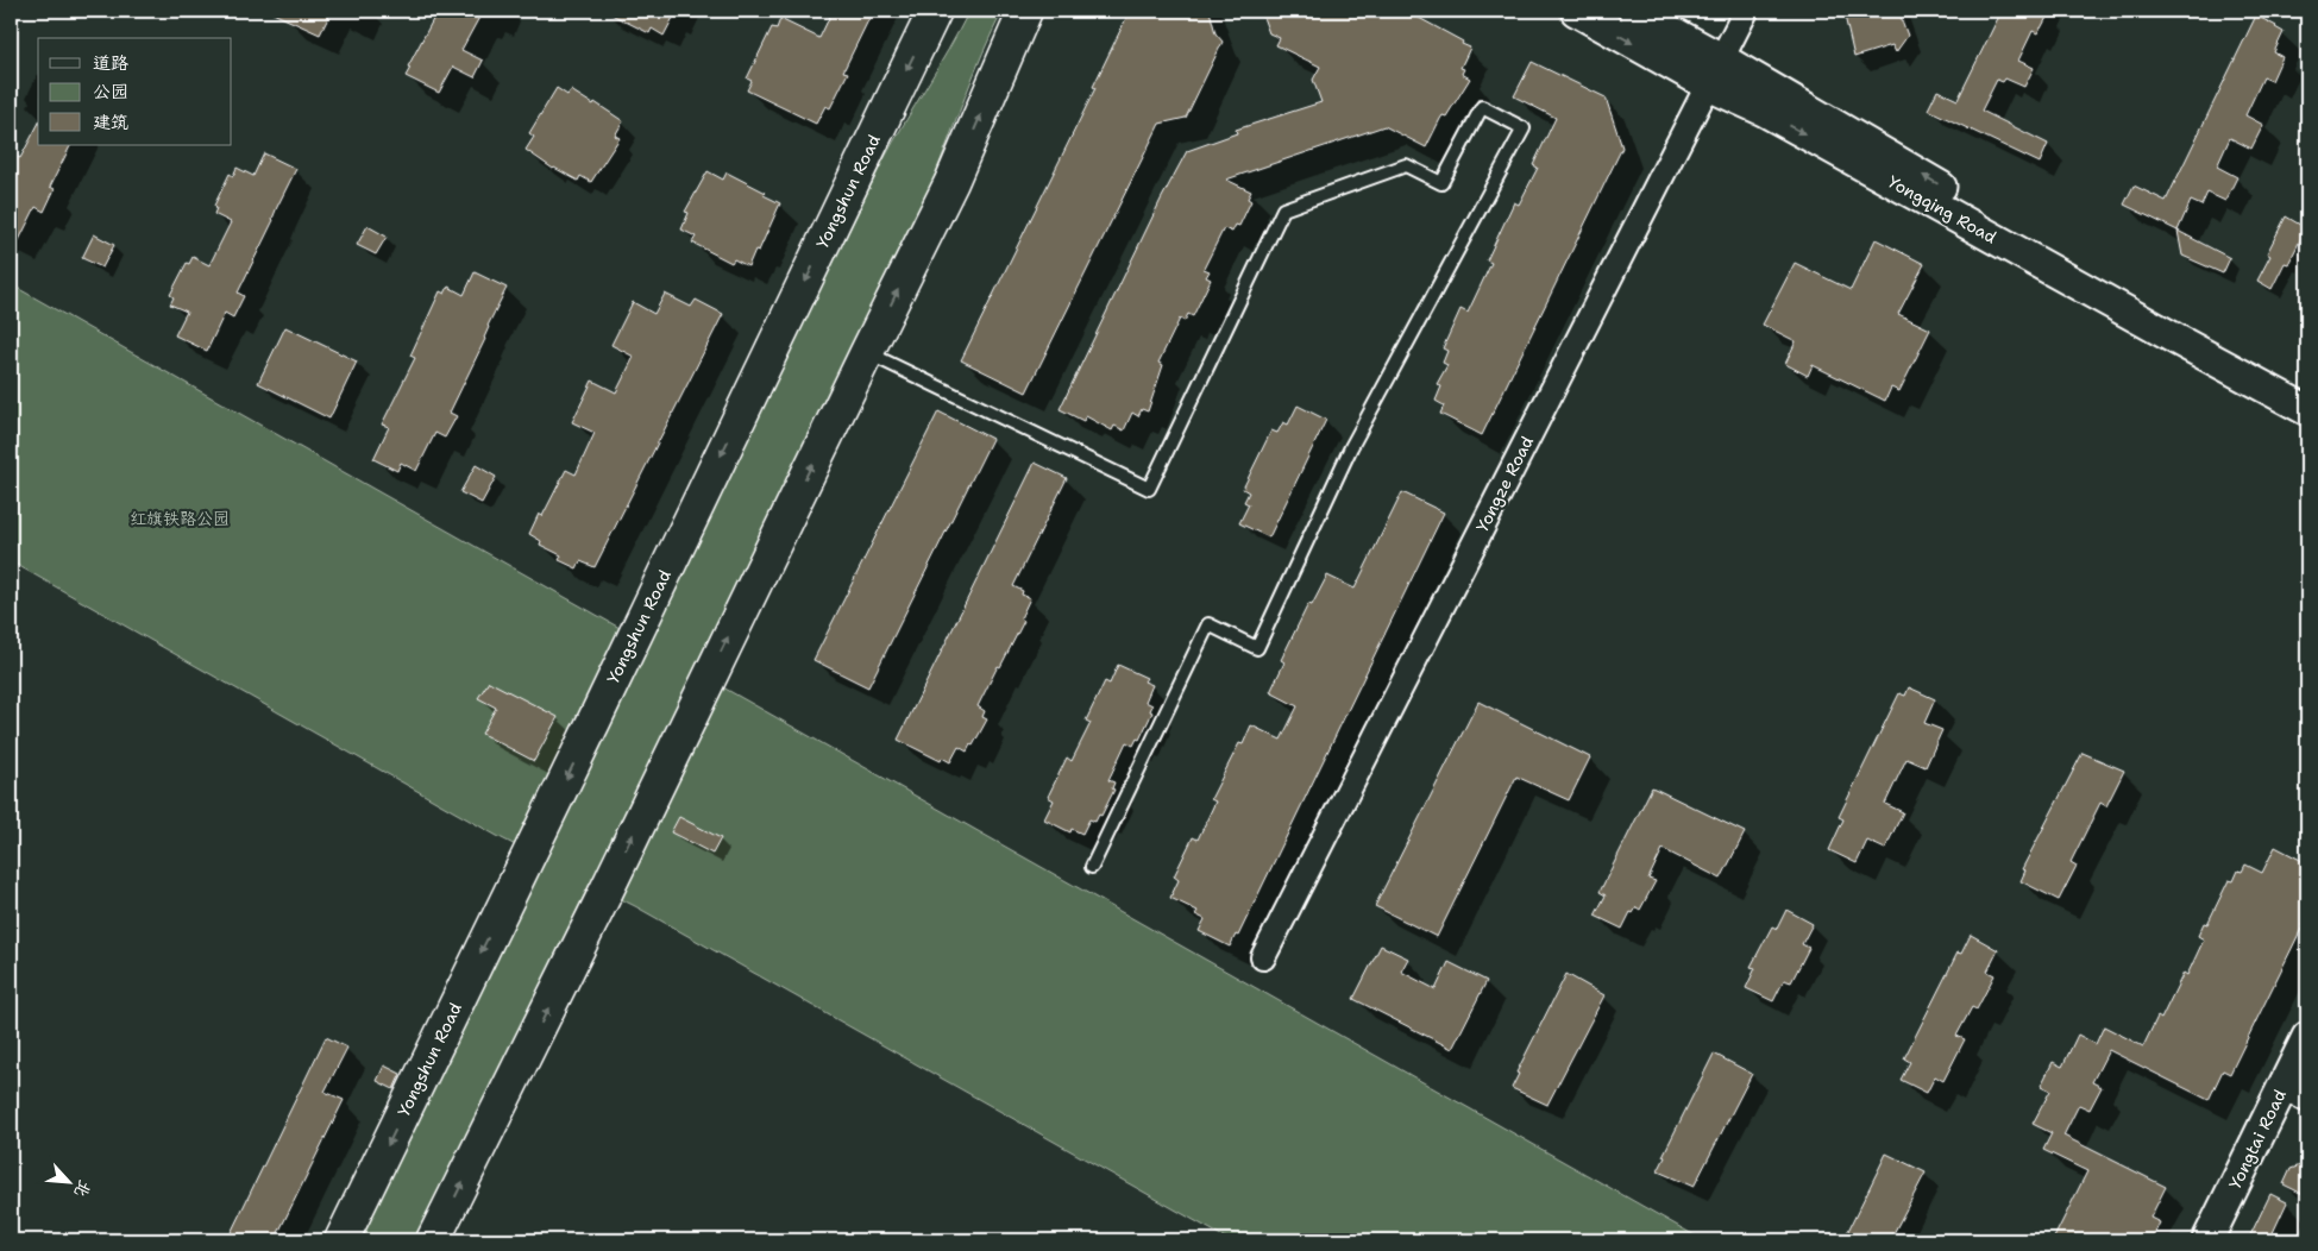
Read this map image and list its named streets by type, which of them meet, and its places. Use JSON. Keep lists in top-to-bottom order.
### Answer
{
  "streets": {
    "main road": ["Yongshun Road"],
    "street": ["Yongqing Road", "Yongze Road", "Yongtai Road"]
  },
  "crossings": [
    ["Yongqing Road", "Yongze Road"]
  ],
  "parks": ["红旗铁路公园"],
  "legend": ["道路", "公园", "建筑"],
  "north": "bottom right"
}
